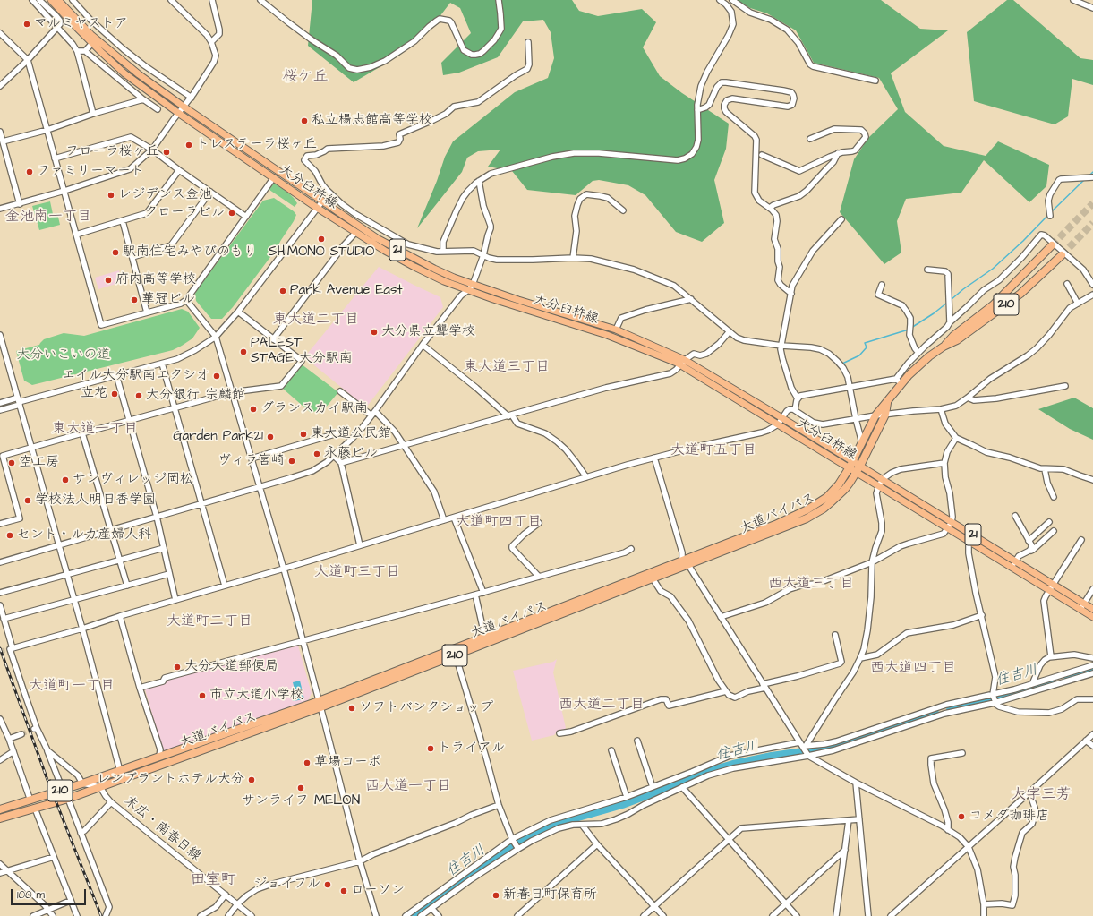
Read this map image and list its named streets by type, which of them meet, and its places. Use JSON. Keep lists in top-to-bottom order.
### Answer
{
  "streets": {
    "highway": ["210", "大道バイパス"],
    "main road": ["大分臼杵線", "21"],
    "street": ["末広・南春日線"]
  },
  "crossings": [
    ["大分臼杵線", "大道バイパス"],
    ["大道バイパス", "末広・南春日線"]
  ],
  "districts": [
    "桜ケ丘",
    "金池南一丁目",
    "東大道二丁目",
    "東大道三丁目",
    "東大道一丁目",
    "大道町五丁目",
    "大道町四丁目",
    "大道町三丁目",
    "西大道三丁目",
    "大道町二丁目",
    "西大道四丁目",
    "大道町一丁目",
    "西大道二丁目",
    "西大道一丁目",
    "大字三芳",
    "田室町"
  ],
  "water": ["住吉川"],
  "parks": ["大分いこいの道"],
  "places": [
    "マルミヤストア",
    "私立楊志館高等学校",
    "トレステーラ桜ヶ丘",
    "フローラ桜ヶ丘",
    "ファミリーマート",
    "レジデンス金池",
    "クローラビル",
    "SHIMONO STUDIO",
    "駅南住宅みやびのもり",
    "府内高等学校",
    "Park Avenue East",
    "華冠ビル",
    "大分県立聾学校",
    "PALEST STAGE 大分駅南",
    "エイル大分駅南エクシオ",
    "立花",
    "大分銀行 宗麟館",
    "グランスカイ駅南",
    "東大道公民館",
    "Garden Park21",
    "永藤ビル",
    "ヴィラ宮崎",
    "空工房",
    "サンヴィレッジ岡松",
    "学校法人明日香学園",
    "セント・ルカ産婦人科",
    "大分大道郵便局",
    "市立大道小学校",
    "ソフトバンクショップ",
    "トライアル",
    "草場コーポ",
    "レンブラントホテル大分",
    "サンライフ MELON",
    "コメダ珈琲店",
    "ジョイフル",
    "ローソン",
    "新春日町保育所"
  ],
  "scale_bar": "100 m"
}
